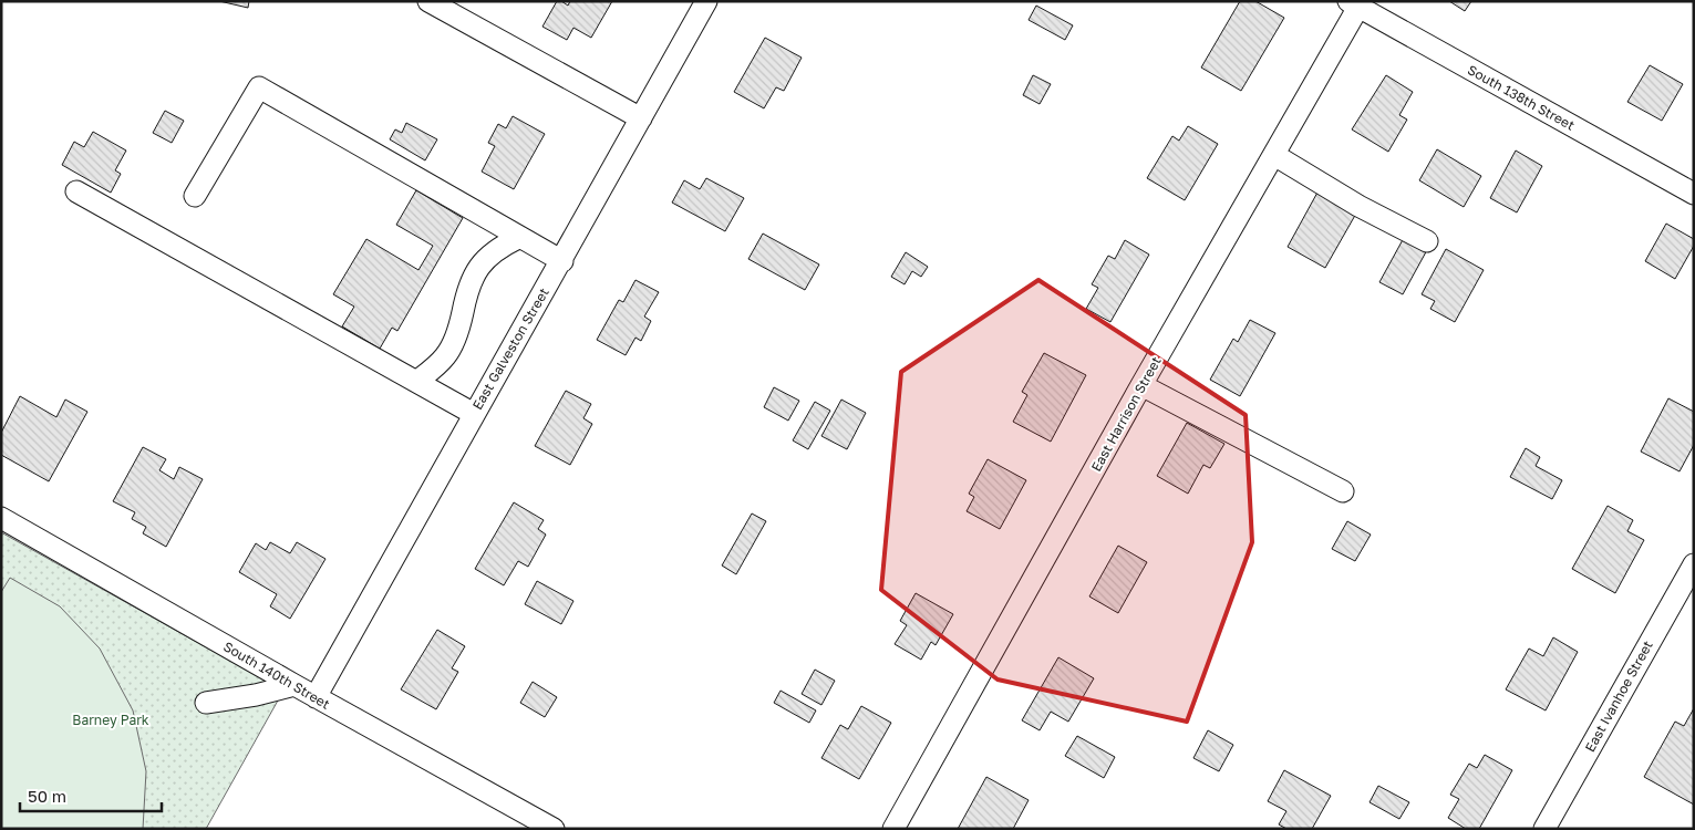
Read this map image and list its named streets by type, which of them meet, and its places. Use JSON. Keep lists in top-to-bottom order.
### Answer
{
  "streets": {
    "street": [
      "South 138th Street",
      "East Galveston Street",
      "East Harrison Street",
      "South 140th Street",
      "East Ivanhoe Street"
    ]
  },
  "crossings": [
    ["South 138th Street", "East Harrison Street"],
    ["East Galveston Street", "South 140th Street"]
  ],
  "parks": ["Barney Park"],
  "scale_bar": "50 m"
}
